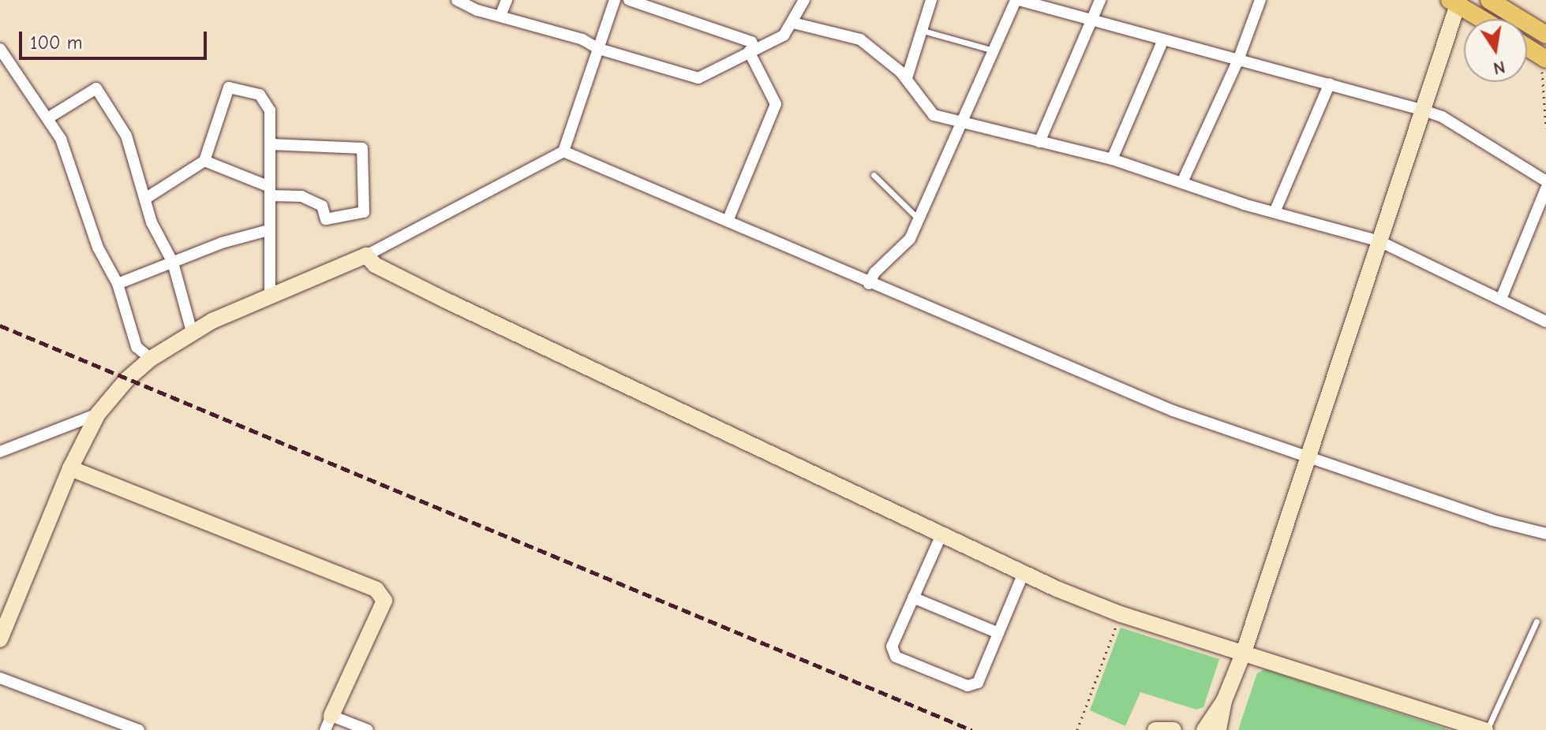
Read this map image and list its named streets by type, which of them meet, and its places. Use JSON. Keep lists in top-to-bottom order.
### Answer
{
  "scale_bar": "100 m",
  "north": "bottom"
}
